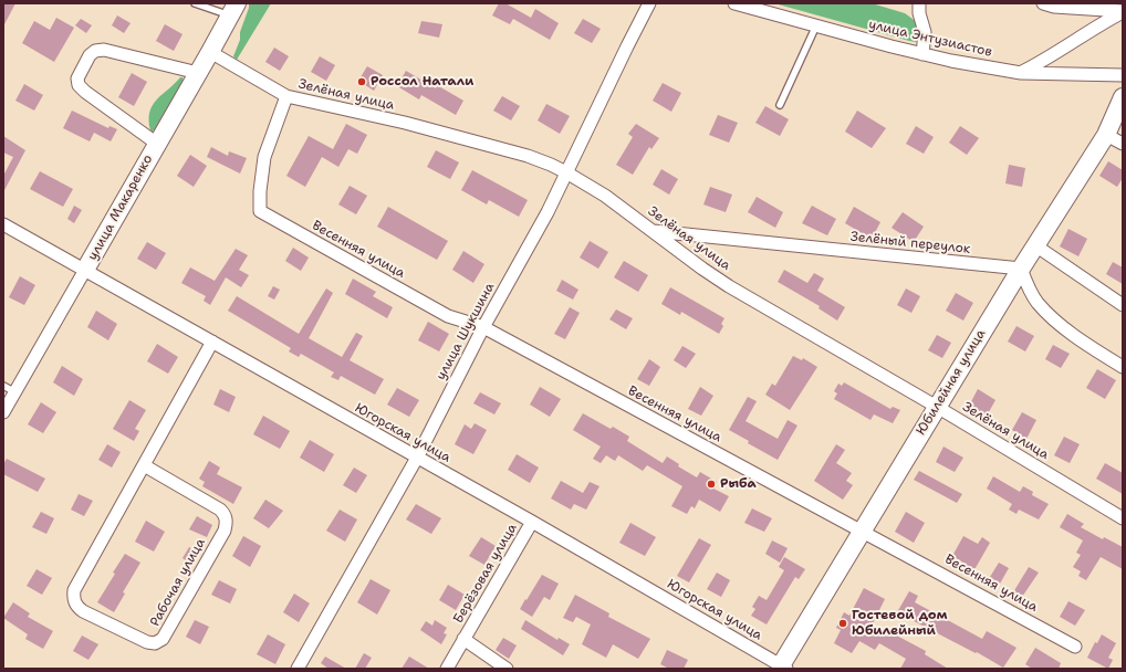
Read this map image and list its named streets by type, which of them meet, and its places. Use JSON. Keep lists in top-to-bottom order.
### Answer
{
  "streets": {
    "street": [
      "улица Энтузиастов",
      "Зелёная улица",
      "улица Макаренко",
      "Зелёный переулок",
      "Весенняя улица",
      "улица Шукшина",
      "Юбилейная улица",
      "Югорская улица",
      "Берёзовая улица",
      "Рабочая улица"
    ]
  },
  "crossings": [
    ["Зелёная улица", "улица Макаренко"],
    ["Зелёная улица", "Зелёный переулок"],
    ["Зелёная улица", "Весенняя улица"],
    ["Зелёная улица", "улица Шукшина"],
    ["Зелёная улица", "Юбилейная улица"],
    ["улица Макаренко", "Югорская улица"],
    ["Зелёный переулок", "Юбилейная улица"],
    ["Весенняя улица", "улица Шукшина"],
    ["Весенняя улица", "Юбилейная улица"],
    ["улица Шукшина", "Югорская улица"],
    ["Юбилейная улица", "Югорская улица"],
    ["Югорская улица", "Берёзовая улица"],
    ["Югорская улица", "Рабочая улица"]
  ],
  "places": ["Россол Натали", "Рыба", "Гостевой дом Юбилейный"]
}
